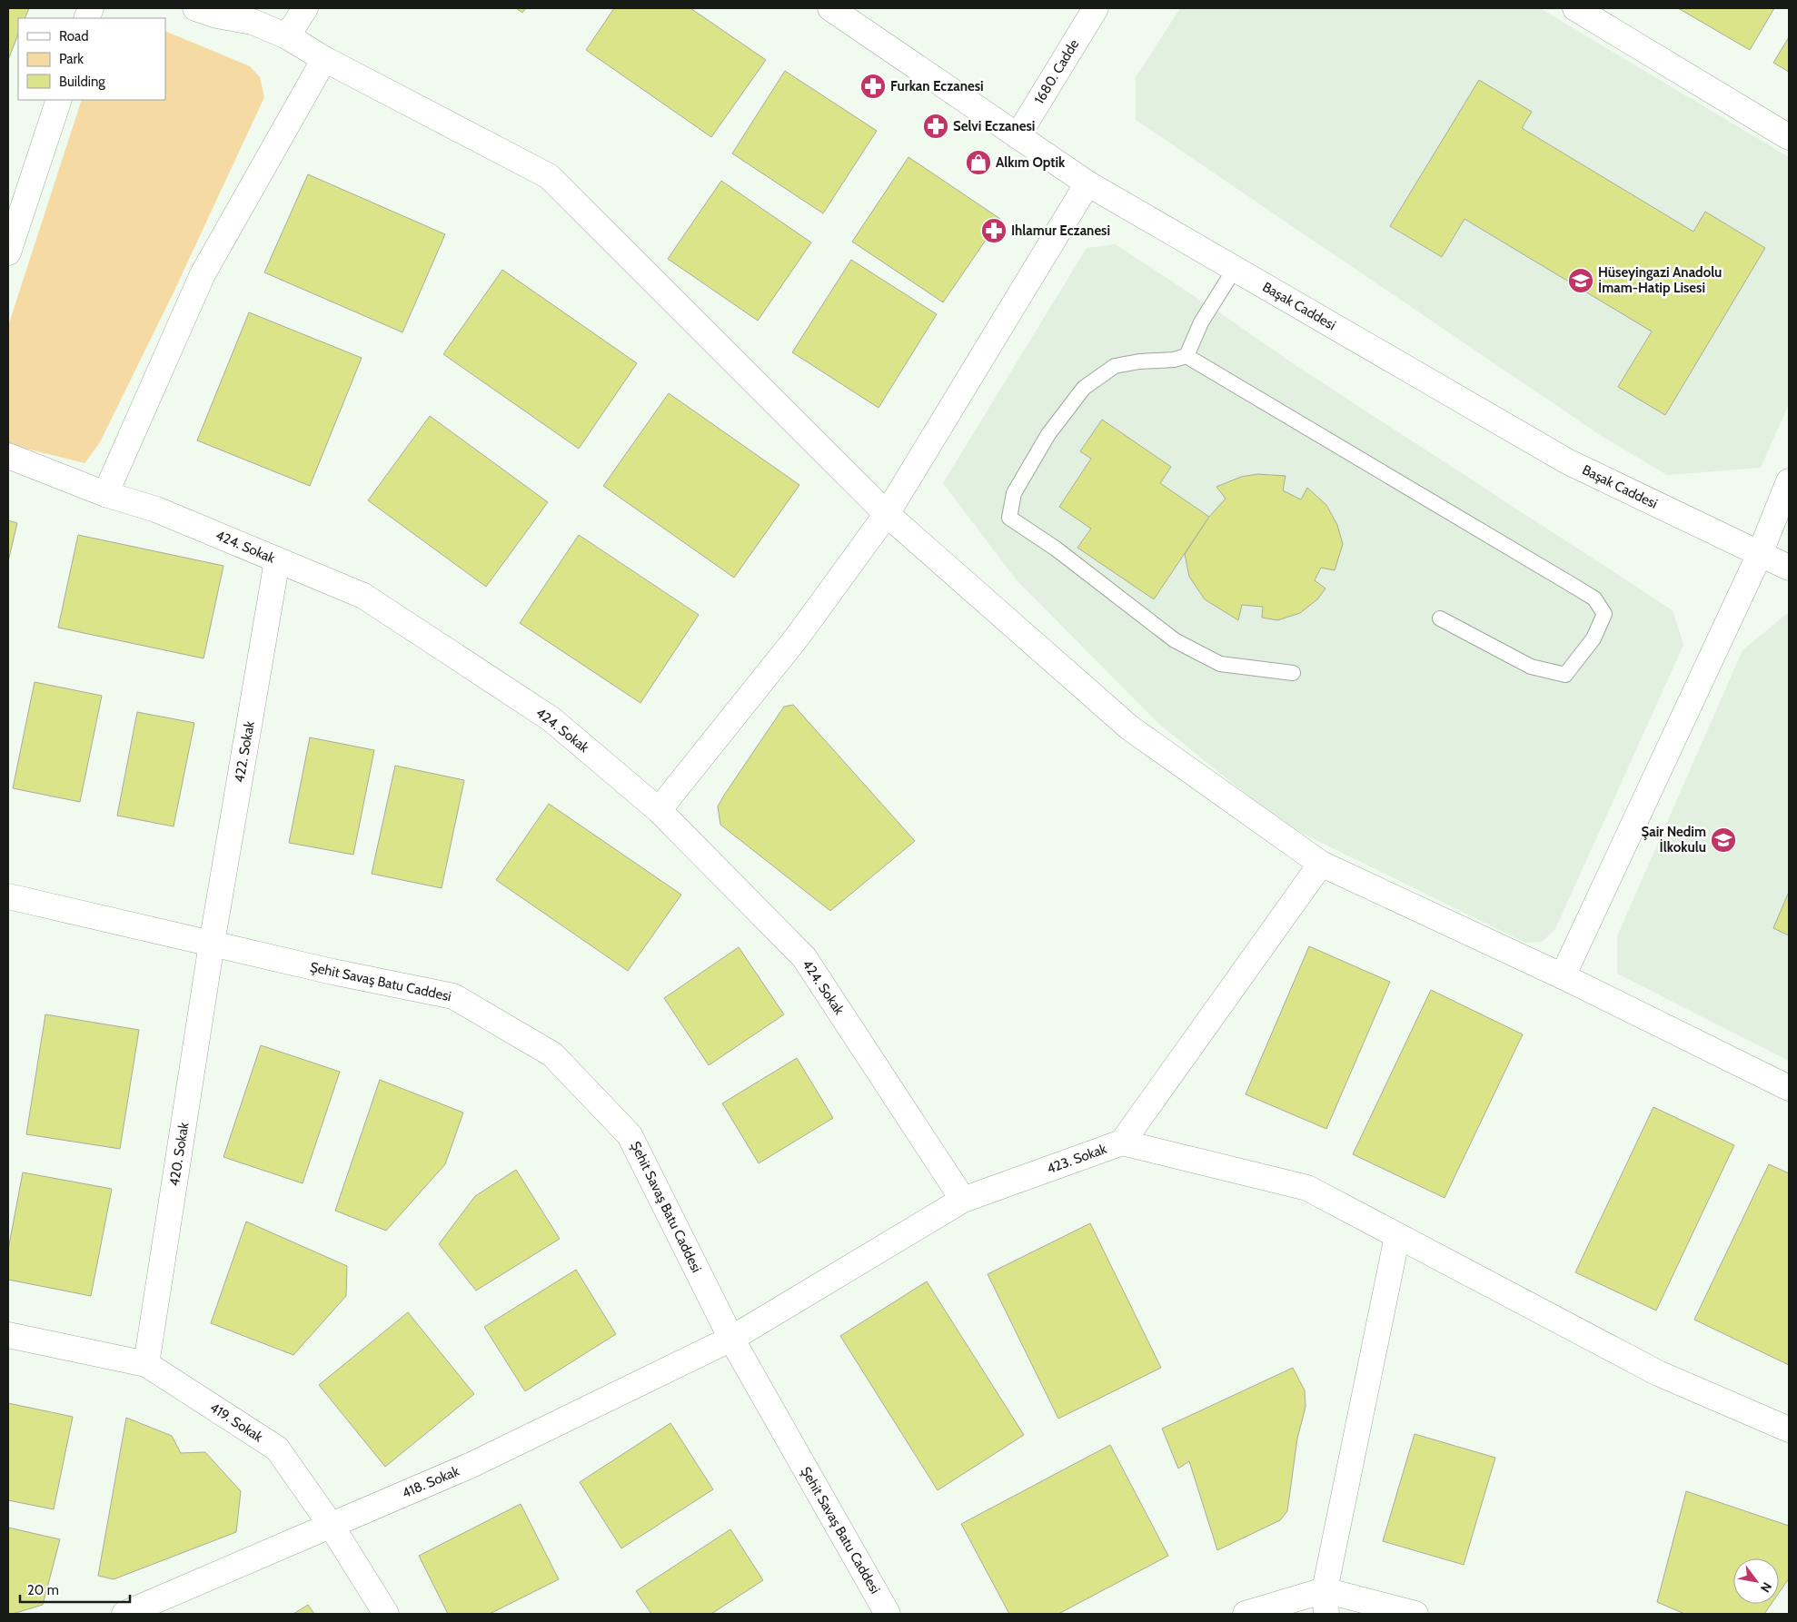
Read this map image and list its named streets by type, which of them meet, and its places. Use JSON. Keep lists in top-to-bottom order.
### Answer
{
  "streets": {
    "street": [
      "1680. Cadde",
      "Başak Caddesi",
      "424. Sokak",
      "422. Sokak",
      "Şehit Savaş Batu Caddesi",
      "420. Sokak",
      "423. Sokak",
      "419. Sokak",
      "418. Sokak"
    ]
  },
  "crossings": [
    ["1680. Cadde", "Başak Caddesi"],
    ["424. Sokak", "422. Sokak"],
    ["424. Sokak", "423. Sokak"],
    ["422. Sokak", "Şehit Savaş Batu Caddesi"],
    ["422. Sokak", "420. Sokak"],
    ["Şehit Savaş Batu Caddesi", "420. Sokak"],
    ["Şehit Savaş Batu Caddesi", "423. Sokak"],
    ["Şehit Savaş Batu Caddesi", "418. Sokak"],
    ["420. Sokak", "419. Sokak"],
    ["423. Sokak", "418. Sokak"],
    ["419. Sokak", "418. Sokak"]
  ],
  "places": {
    "pharmacy": ["Furkan Eczanesi", "Selvi Eczanesi", "Ihlamur Eczanesi"],
    "shop": ["Alkım Optik"],
    "school or university": ["Hüseyingazi Anadolu İmam-Hatip Lisesi", "Şair Nedim İlkokulu"]
  },
  "legend": ["Road", "Park", "Building"],
  "scale_bar": "20 m",
  "north": "bottom right"
}
